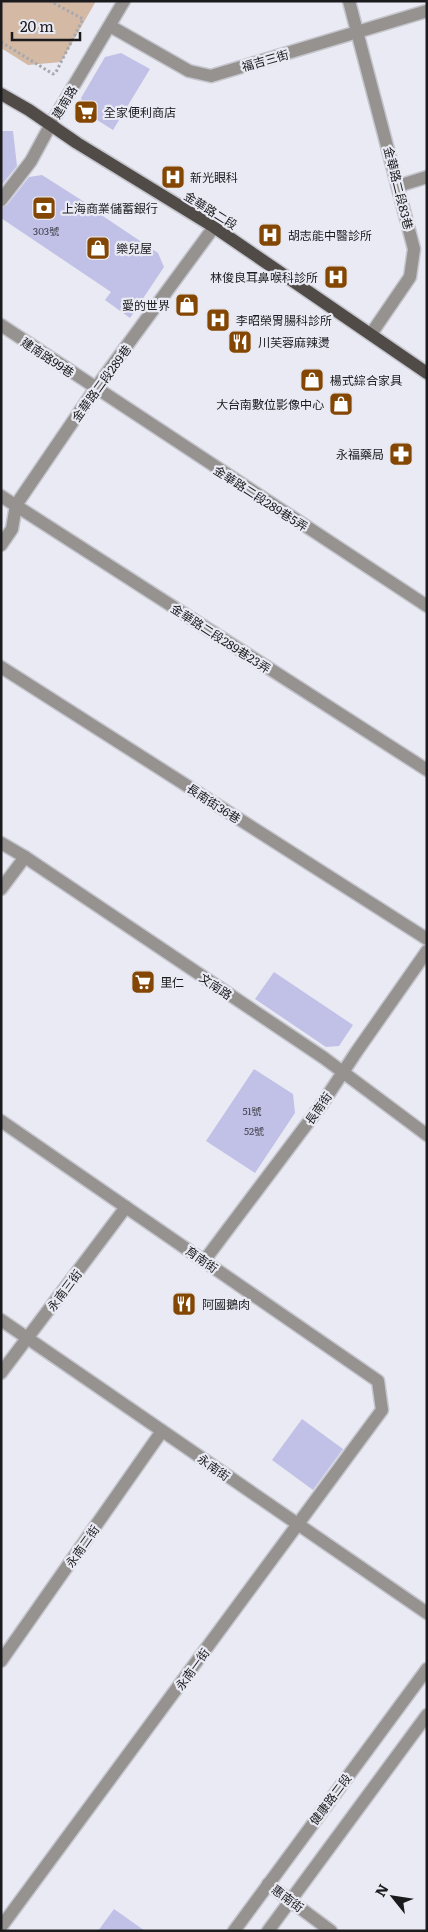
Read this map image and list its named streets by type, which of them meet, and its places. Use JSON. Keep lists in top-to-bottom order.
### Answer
{
  "streets": {
    "main road": ["金華路二段"],
    "street": [
      "福吉三街",
      "建南路",
      "金華路二段83巷",
      "建南路99巷",
      "金華路二段289巷",
      "金華路二段289巷5弄",
      "金華路二段289巷23弄",
      "長南街36巷",
      "文南路",
      "長南街",
      "育南街",
      "永南三街",
      "永南街",
      "永南二街",
      "永南一街",
      "健康路二段",
      "惠南街"
    ]
  },
  "crossings": [
    ["福吉三街", "建南路"],
    ["福吉三街", "金華路二段83巷"],
    ["建南路", "金華路二段"],
    ["金華路二段83巷", "金華路二段"],
    ["金華路二段", "金華路二段289巷"],
    ["建南路99巷", "金華路二段289巷"],
    ["建南路99巷", "金華路二段289巷5弄"],
    ["金華路二段289巷", "金華路二段289巷5弄"],
    ["金華路二段289巷", "金華路二段289巷23弄"],
    ["文南路", "長南街"],
    ["長南街", "育南街"],
    ["育南街", "永南三街"],
    ["育南街", "永南一街"],
    ["永南三街", "永南街"],
    ["永南街", "永南二街"],
    ["永南街", "永南一街"],
    ["健康路二段", "惠南街"]
  ],
  "places": {
    "supermarket": ["全家便利商店", "里仁"],
    "hospital": [
      "新光眼科",
      "胡志能中醫診所",
      "林俊良耳鼻喉科診所",
      "李昭榮胃腸科診所"
    ],
    "bank": ["上海商業儲蓄銀行"],
    "shop": [
      "樂兒屋",
      "愛的世界",
      "楊式綜合家具",
      "大台南數位影像中心"
    ],
    "restaurant": ["川芙蓉麻辣燙", "阿國鵝肉"],
    "pharmacy": ["永福藥局"]
  },
  "house_numbers": ["303號", "51號", "52號"],
  "scale_bar": "20 m",
  "north": "top left"
}
